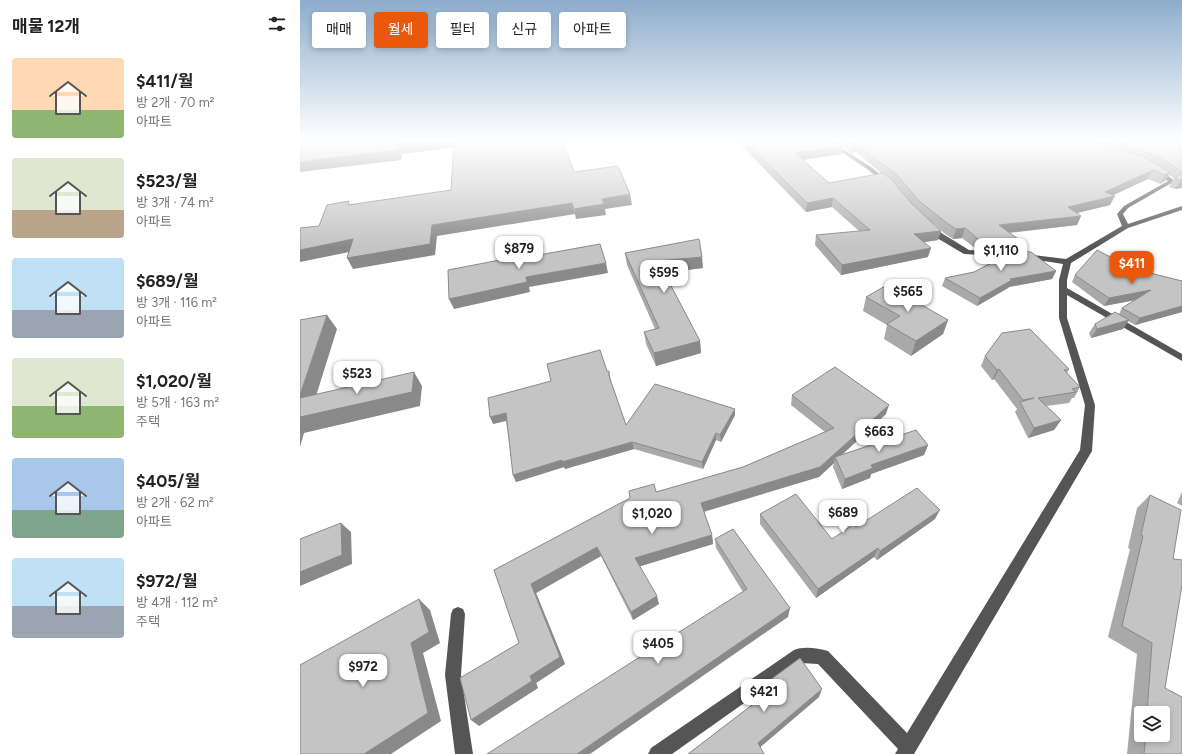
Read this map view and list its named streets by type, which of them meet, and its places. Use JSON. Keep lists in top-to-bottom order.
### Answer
{
  "page": {
    "heading": "매물 12개",
    "chip": [
      "매매",
      "월세",
      "필터",
      "신규",
      "아파트"
    ],
    "list": [
      {
        "name": "$411/월",
        "note": "방 2개 · 70 m² · 아파트"
      },
      {
        "name": "$523/월",
        "note": "방 3개 · 74 m² · 아파트"
      },
      {
        "name": "$689/월",
        "note": "방 3개 · 116 m² · 아파트"
      },
      {
        "name": "$1,020/월",
        "note": "방 5개 · 163 m² · 주택"
      },
      {
        "name": "$405/월",
        "note": "방 2개 · 62 m² · 아파트"
      },
      {
        "name": "$972/월",
        "note": "방 4개 · 112 m² · 주택"
      }
    ],
    "price": [
      "$879",
      "$1,110",
      "$411",
      "$595",
      "$565",
      "$523",
      "$663",
      "$689",
      "$1,020",
      "$405",
      "$972",
      "$421"
    ]
  }
}
